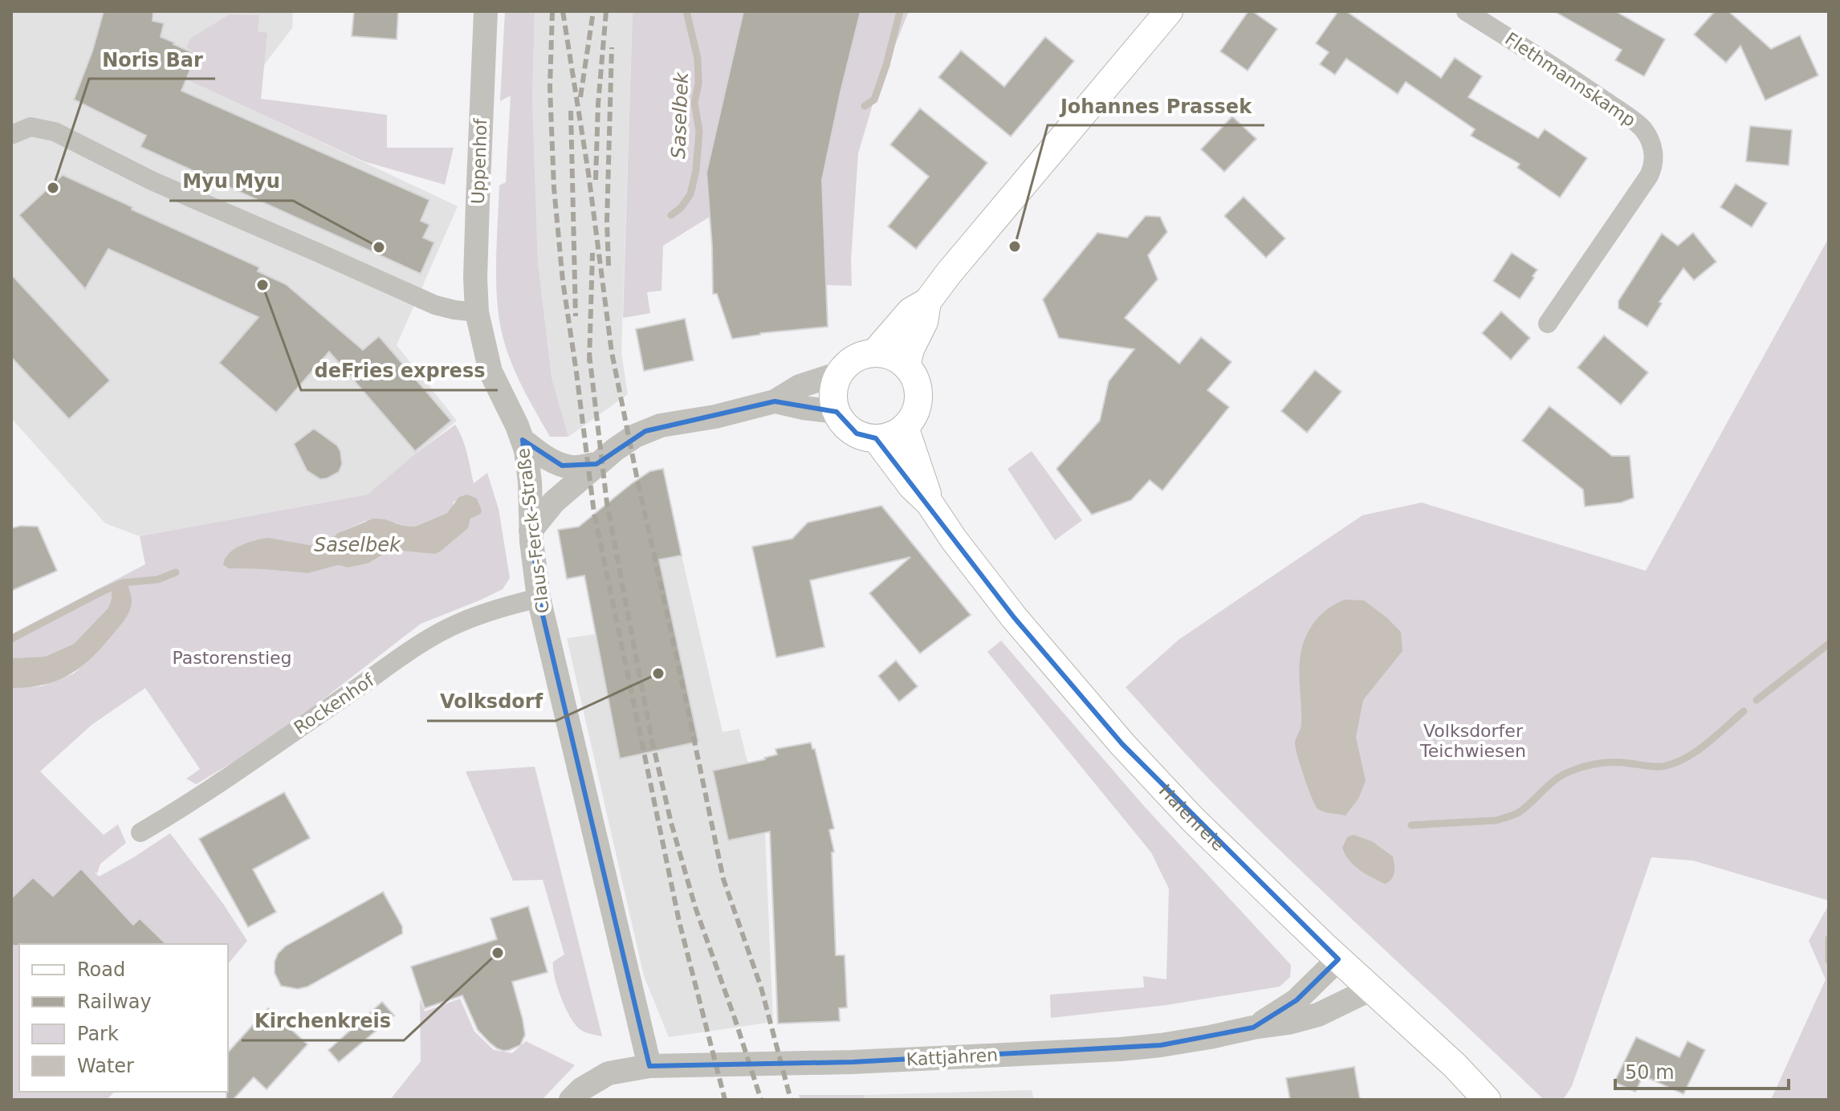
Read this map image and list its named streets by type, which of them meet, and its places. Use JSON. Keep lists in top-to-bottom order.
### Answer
{
  "streets": {
    "main road": ["Halenreie"],
    "street": [
      "Flethmannskamp",
      "Uppenhof",
      "Claus-Ferck-Straße",
      "Rockenhof",
      "Kattjahren"
    ]
  },
  "crossings": [
    ["Uppenhof", "Claus-Ferck-Straße"],
    ["Claus-Ferck-Straße", "Rockenhof"],
    ["Claus-Ferck-Straße", "Kattjahren"],
    ["Halenreie", "Kattjahren"]
  ],
  "water": ["Saselbek"],
  "parks": ["Pastorenstieg", "Volksdorfer Teichwiesen"],
  "places": [
    "Noris Bar",
    "Johannes Prassek",
    "Myu Myu",
    "deFries express",
    "Volksdorf",
    "Kirchenkreis"
  ],
  "legend": [
    "Road",
    "Railway",
    "Park",
    "Water"
  ],
  "scale_bar": "50 m"
}
